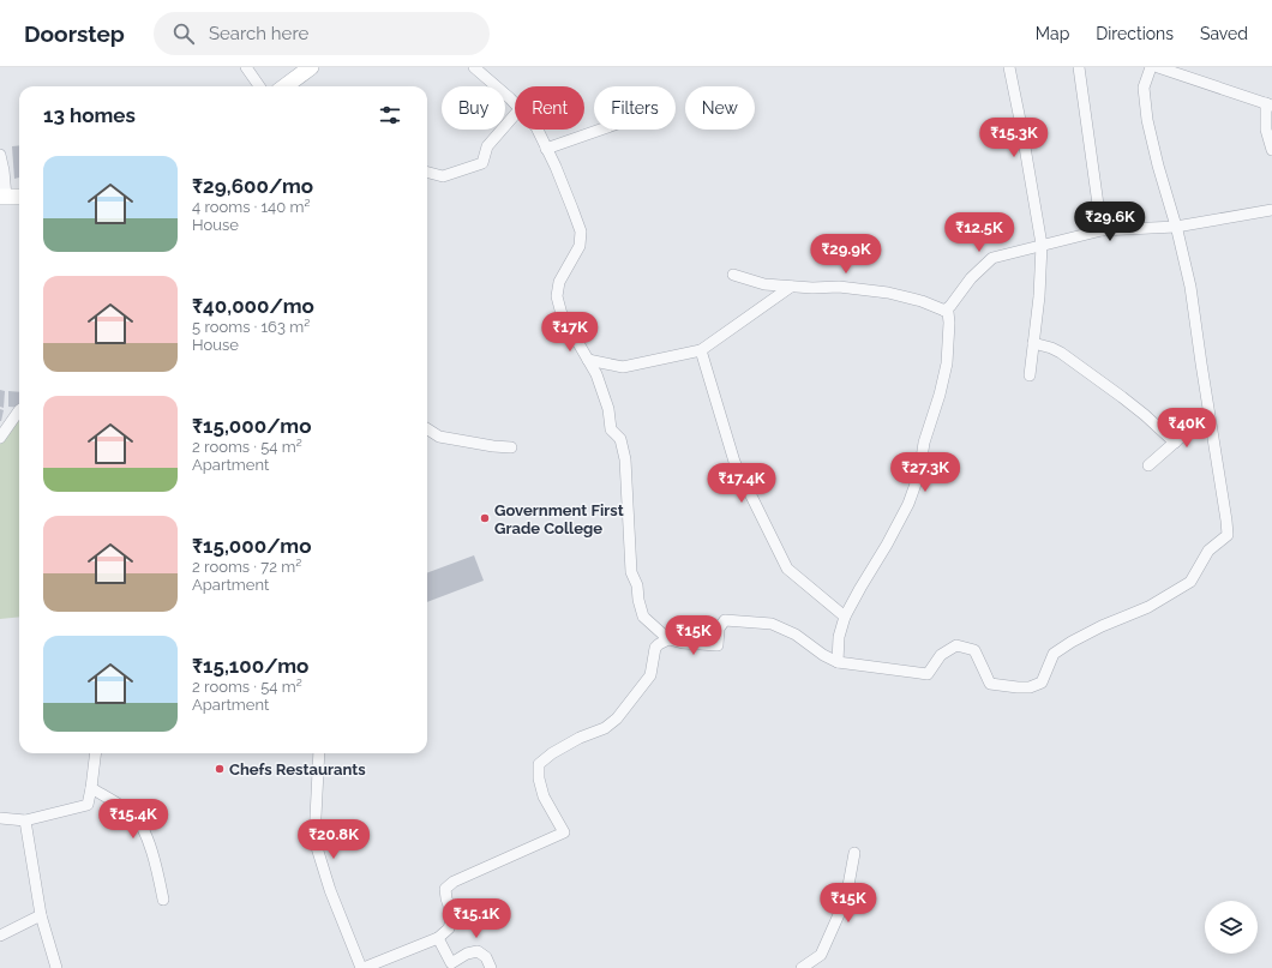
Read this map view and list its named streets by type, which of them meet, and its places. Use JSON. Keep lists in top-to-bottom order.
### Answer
{
  "places": ["Government First Grade College", "Chefs Restaurants"],
  "page": {
    "header": "Doorstep",
    "search": "Search here",
    "nav": ["Map", "Directions", "Saved"],
    "chip": [
      "Buy",
      "Rent",
      "Filters",
      "New"
    ],
    "heading": "13 homes",
    "price": [
      "₹15.3K",
      "₹29.6K",
      "₹12.5K",
      "₹29.9K",
      "₹17K",
      "₹40K",
      "₹27.3K",
      "₹17.4K",
      "₹15K",
      "₹15.4K",
      "₹20.8K",
      "₹15K",
      "₹15.1K"
    ],
    "list": [
      {
        "name": "₹29,600/mo",
        "note": "4 rooms · 140 m² · House"
      },
      {
        "name": "₹40,000/mo",
        "note": "5 rooms · 163 m² · House"
      },
      {
        "name": "₹15,000/mo",
        "note": "2 rooms · 54 m² · Apartment"
      },
      {
        "name": "₹15,000/mo",
        "note": "2 rooms · 72 m² · Apartment"
      },
      {
        "name": "₹15,100/mo",
        "note": "2 rooms · 54 m² · Apartment"
      }
    ]
  }
}
